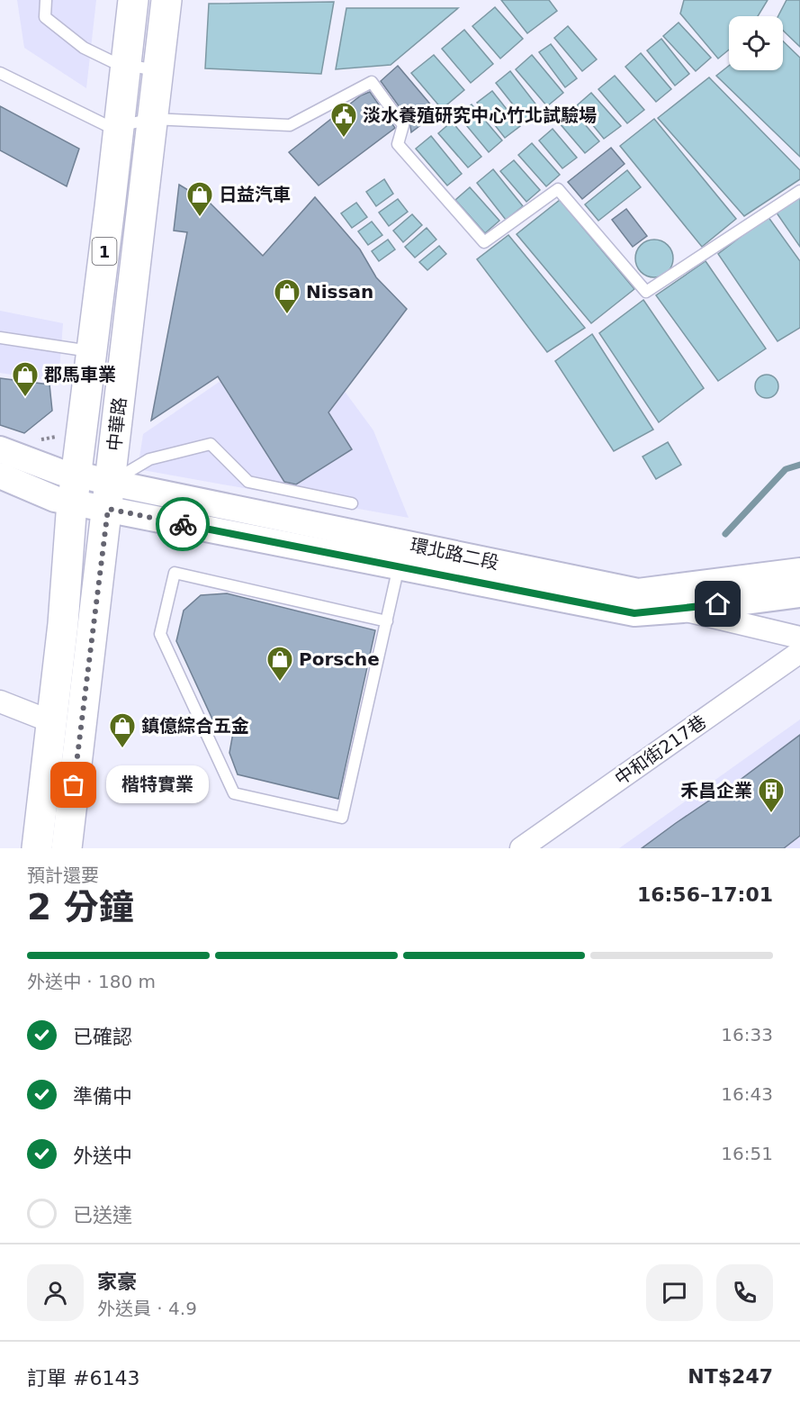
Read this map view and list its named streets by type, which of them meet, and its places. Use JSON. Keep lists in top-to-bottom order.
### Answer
{
  "streets": {
    "main road": ["1", "中華路"],
    "street": ["環北路二段", "中和街217巷"]
  },
  "crossings": [
    ["中華路", "環北路二段"]
  ],
  "places": {
    "public building": ["淡水養殖研究中心竹北試驗場"],
    "shop": [
      "日益汽車",
      "Nissan",
      "郡馬車業",
      "Porsche",
      "鎮億綜合五金"
    ],
    "other": ["楷特實業"],
    "building": ["禾昌企業"]
  },
  "page": {
    "bubble": "楷特實業",
    "heading": ["2 分鐘", "預計還要", "16:56–17:01"],
    "panel": [
      "家豪",
      "外送員 · 4.9",
      "訂單 #6143",
      "NT$247"
    ],
    "bar": "外送中 · 180 m",
    "list": [
      ["已確認", "16:33"],
      ["準備中", "16:43"],
      ["外送中", "16:51"],
      "已送達"
    ]
  }
}
